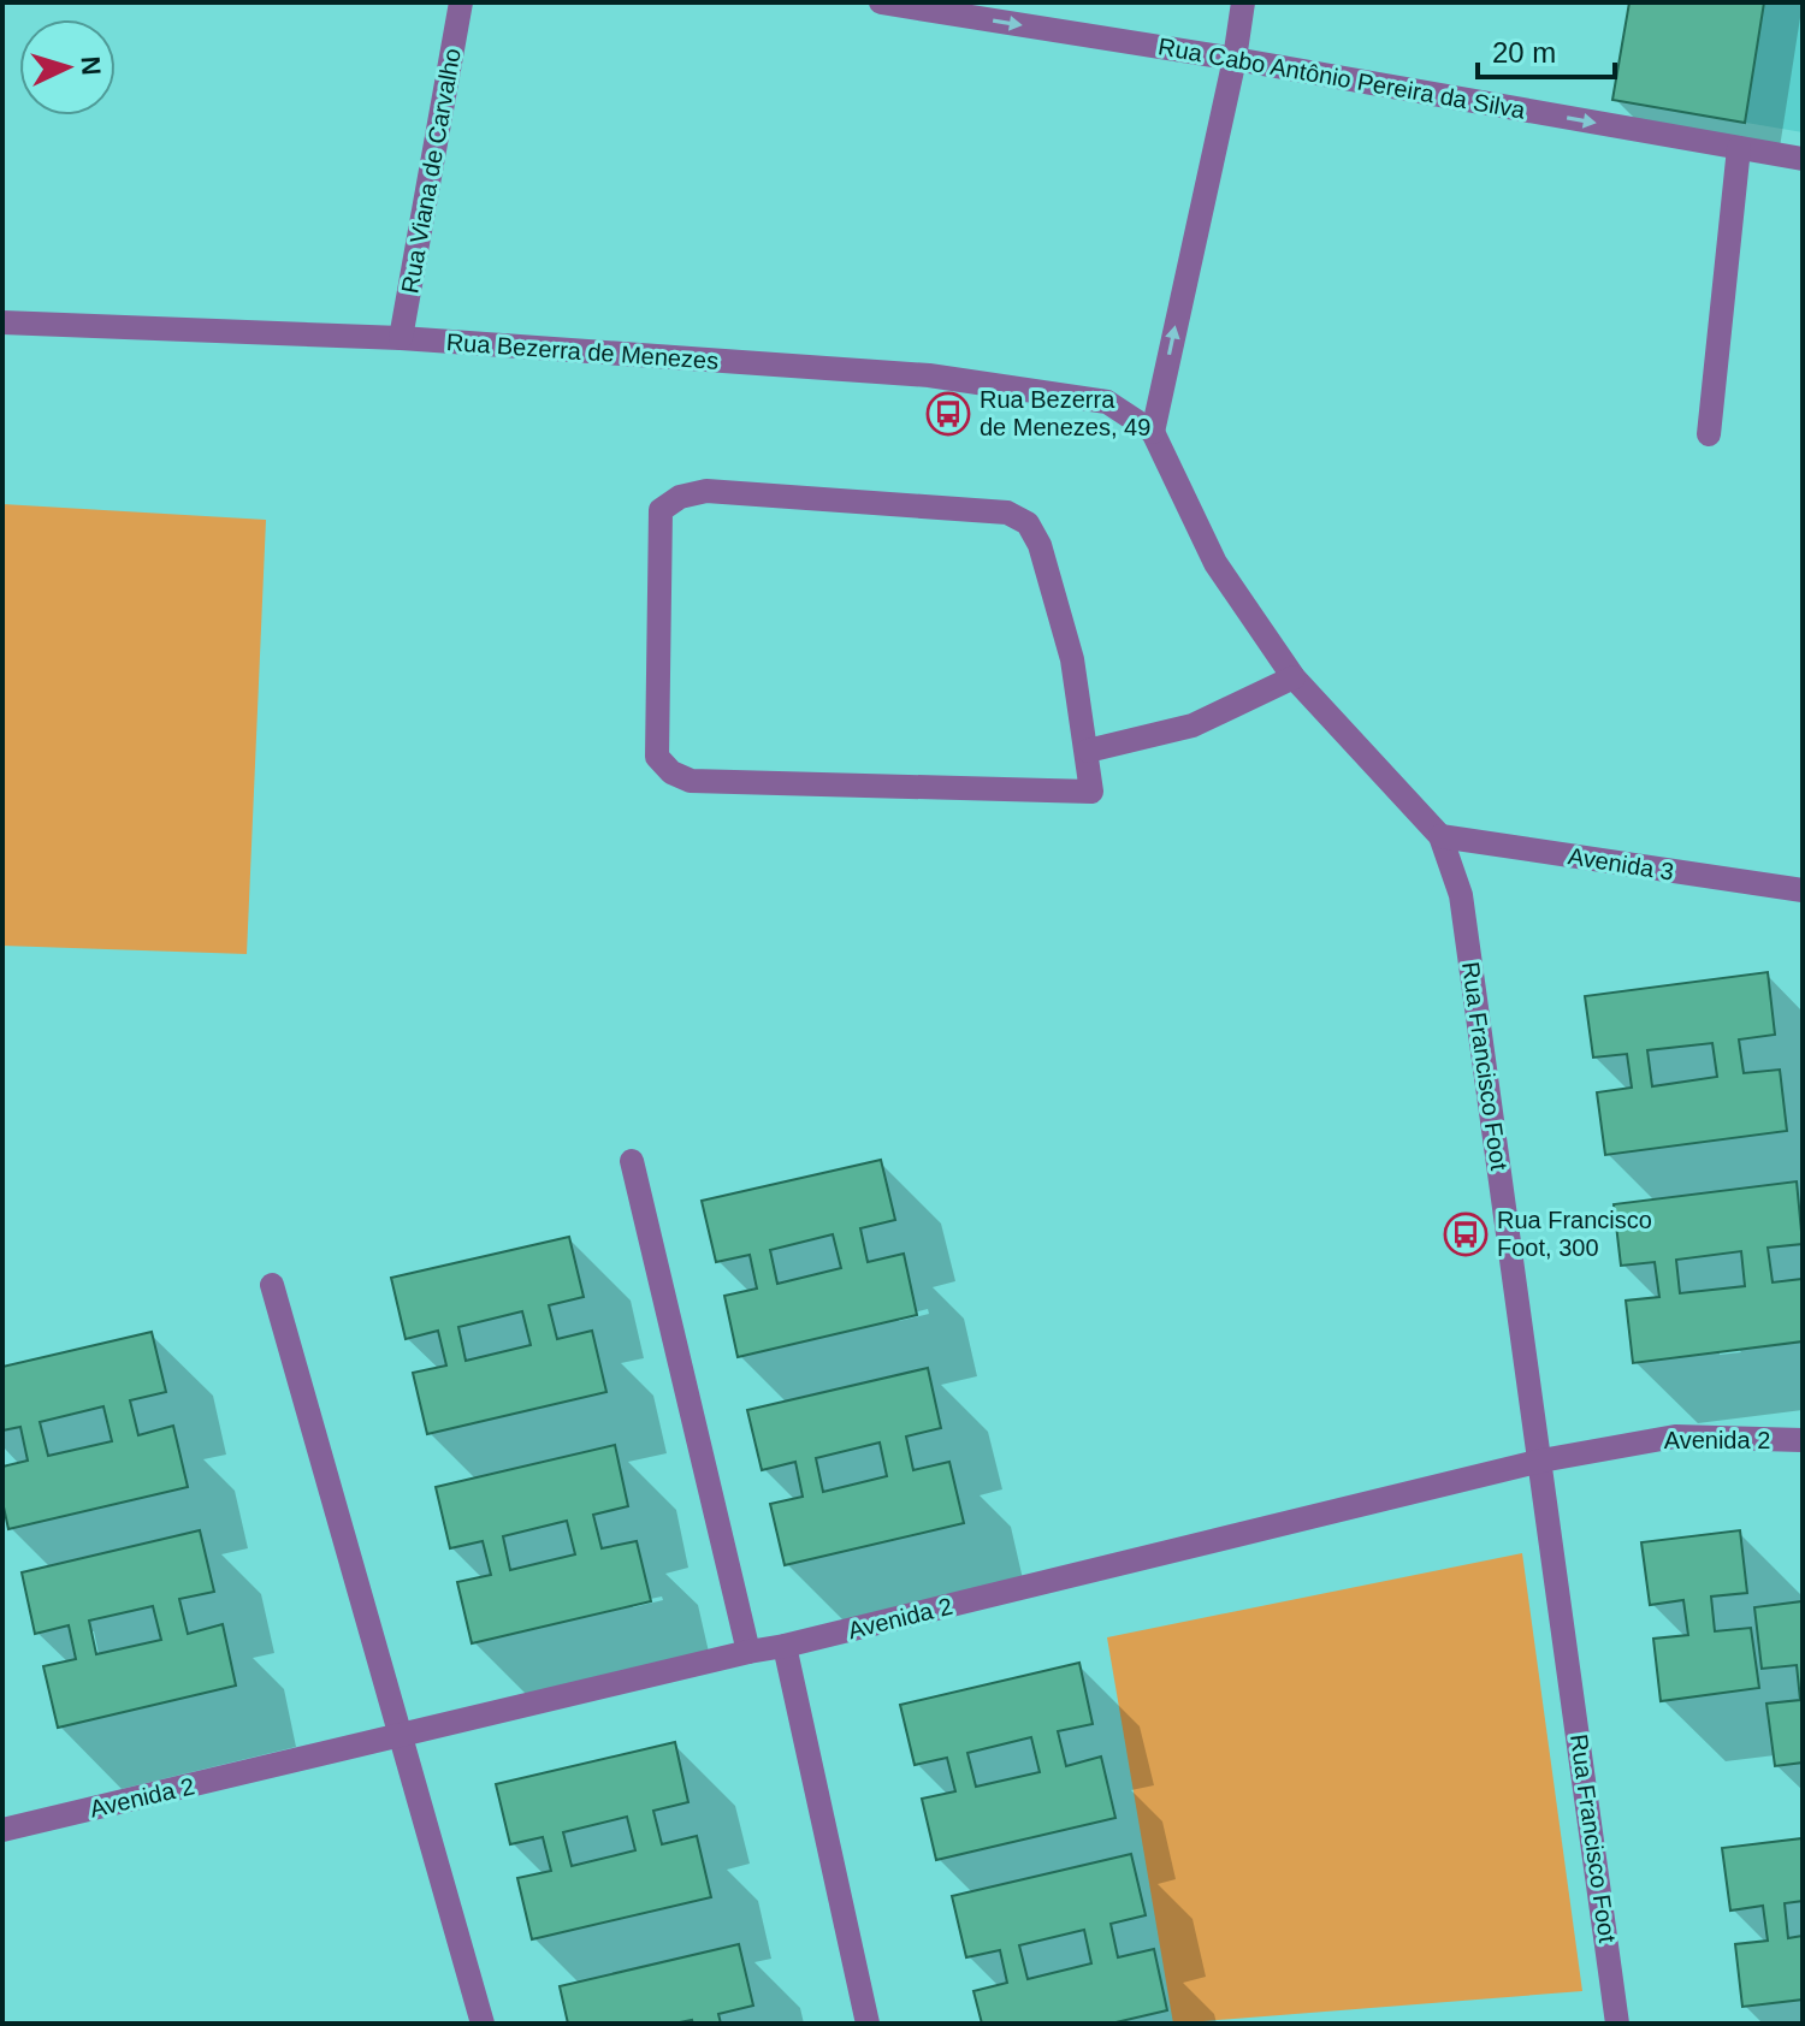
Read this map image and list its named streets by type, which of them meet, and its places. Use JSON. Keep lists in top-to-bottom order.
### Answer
{
  "streets": {
    "street": [
      "Rua Cabo Antônio Pereira da Silva",
      "Rua Viana de Carvalho",
      "Rua Bezerra de Menezes",
      "Avenida 3",
      "Rua Francisco Foot",
      "Avenida 2"
    ]
  },
  "crossings": [
    ["Rua Viana de Carvalho", "Rua Bezerra de Menezes"],
    ["Rua Bezerra de Menezes", "Rua Francisco Foot"],
    ["Avenida 3", "Rua Francisco Foot"],
    ["Rua Francisco Foot", "Avenida 2"]
  ],
  "one_way": ["Rua Cabo Antônio Pereira da Silva"],
  "places": {
    "bus stop": ["Rua Bezerra de Menezes, 49", "Rua Francisco Foot, 300"]
  },
  "scale_bar": "20 m",
  "north": "right"
}
